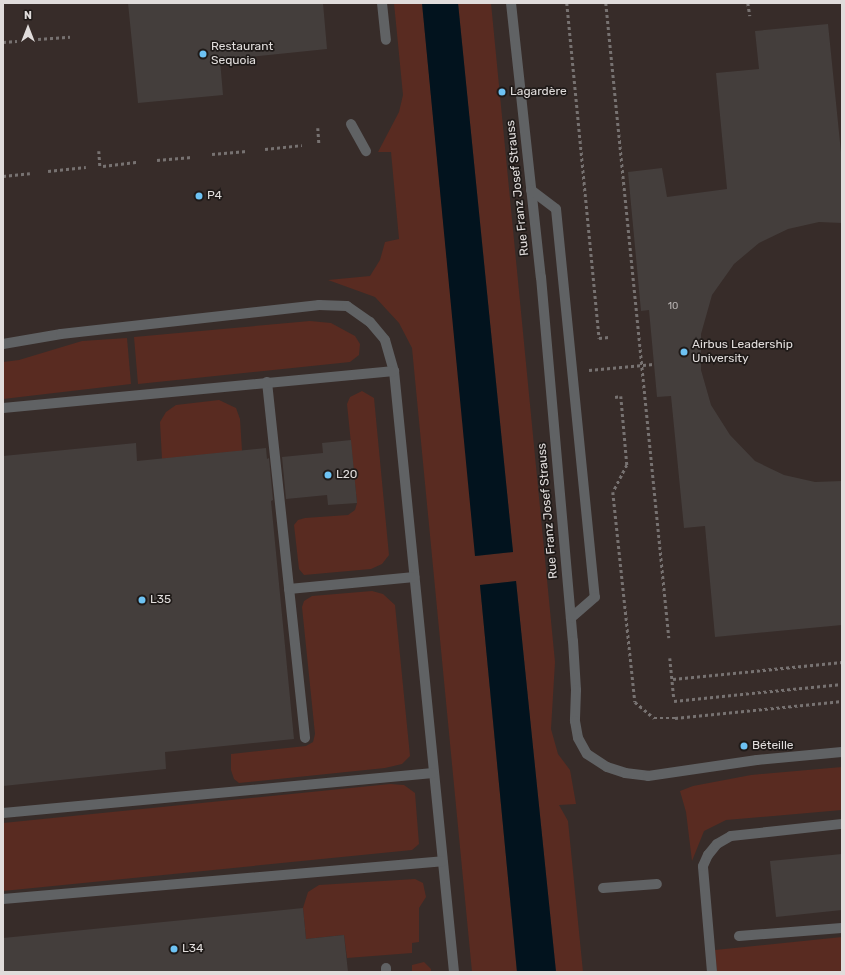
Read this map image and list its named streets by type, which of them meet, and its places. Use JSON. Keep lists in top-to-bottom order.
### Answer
{
  "streets": {
    "street": ["Rue Franz Josef Strauss"]
  },
  "places": [
    "Restaurant Sequoia",
    "Lagardère",
    "P4",
    "Airbus Leadership University",
    "L20",
    "L35",
    "Béteille",
    "L34"
  ],
  "house_numbers": ["10"],
  "north": "top"
}
